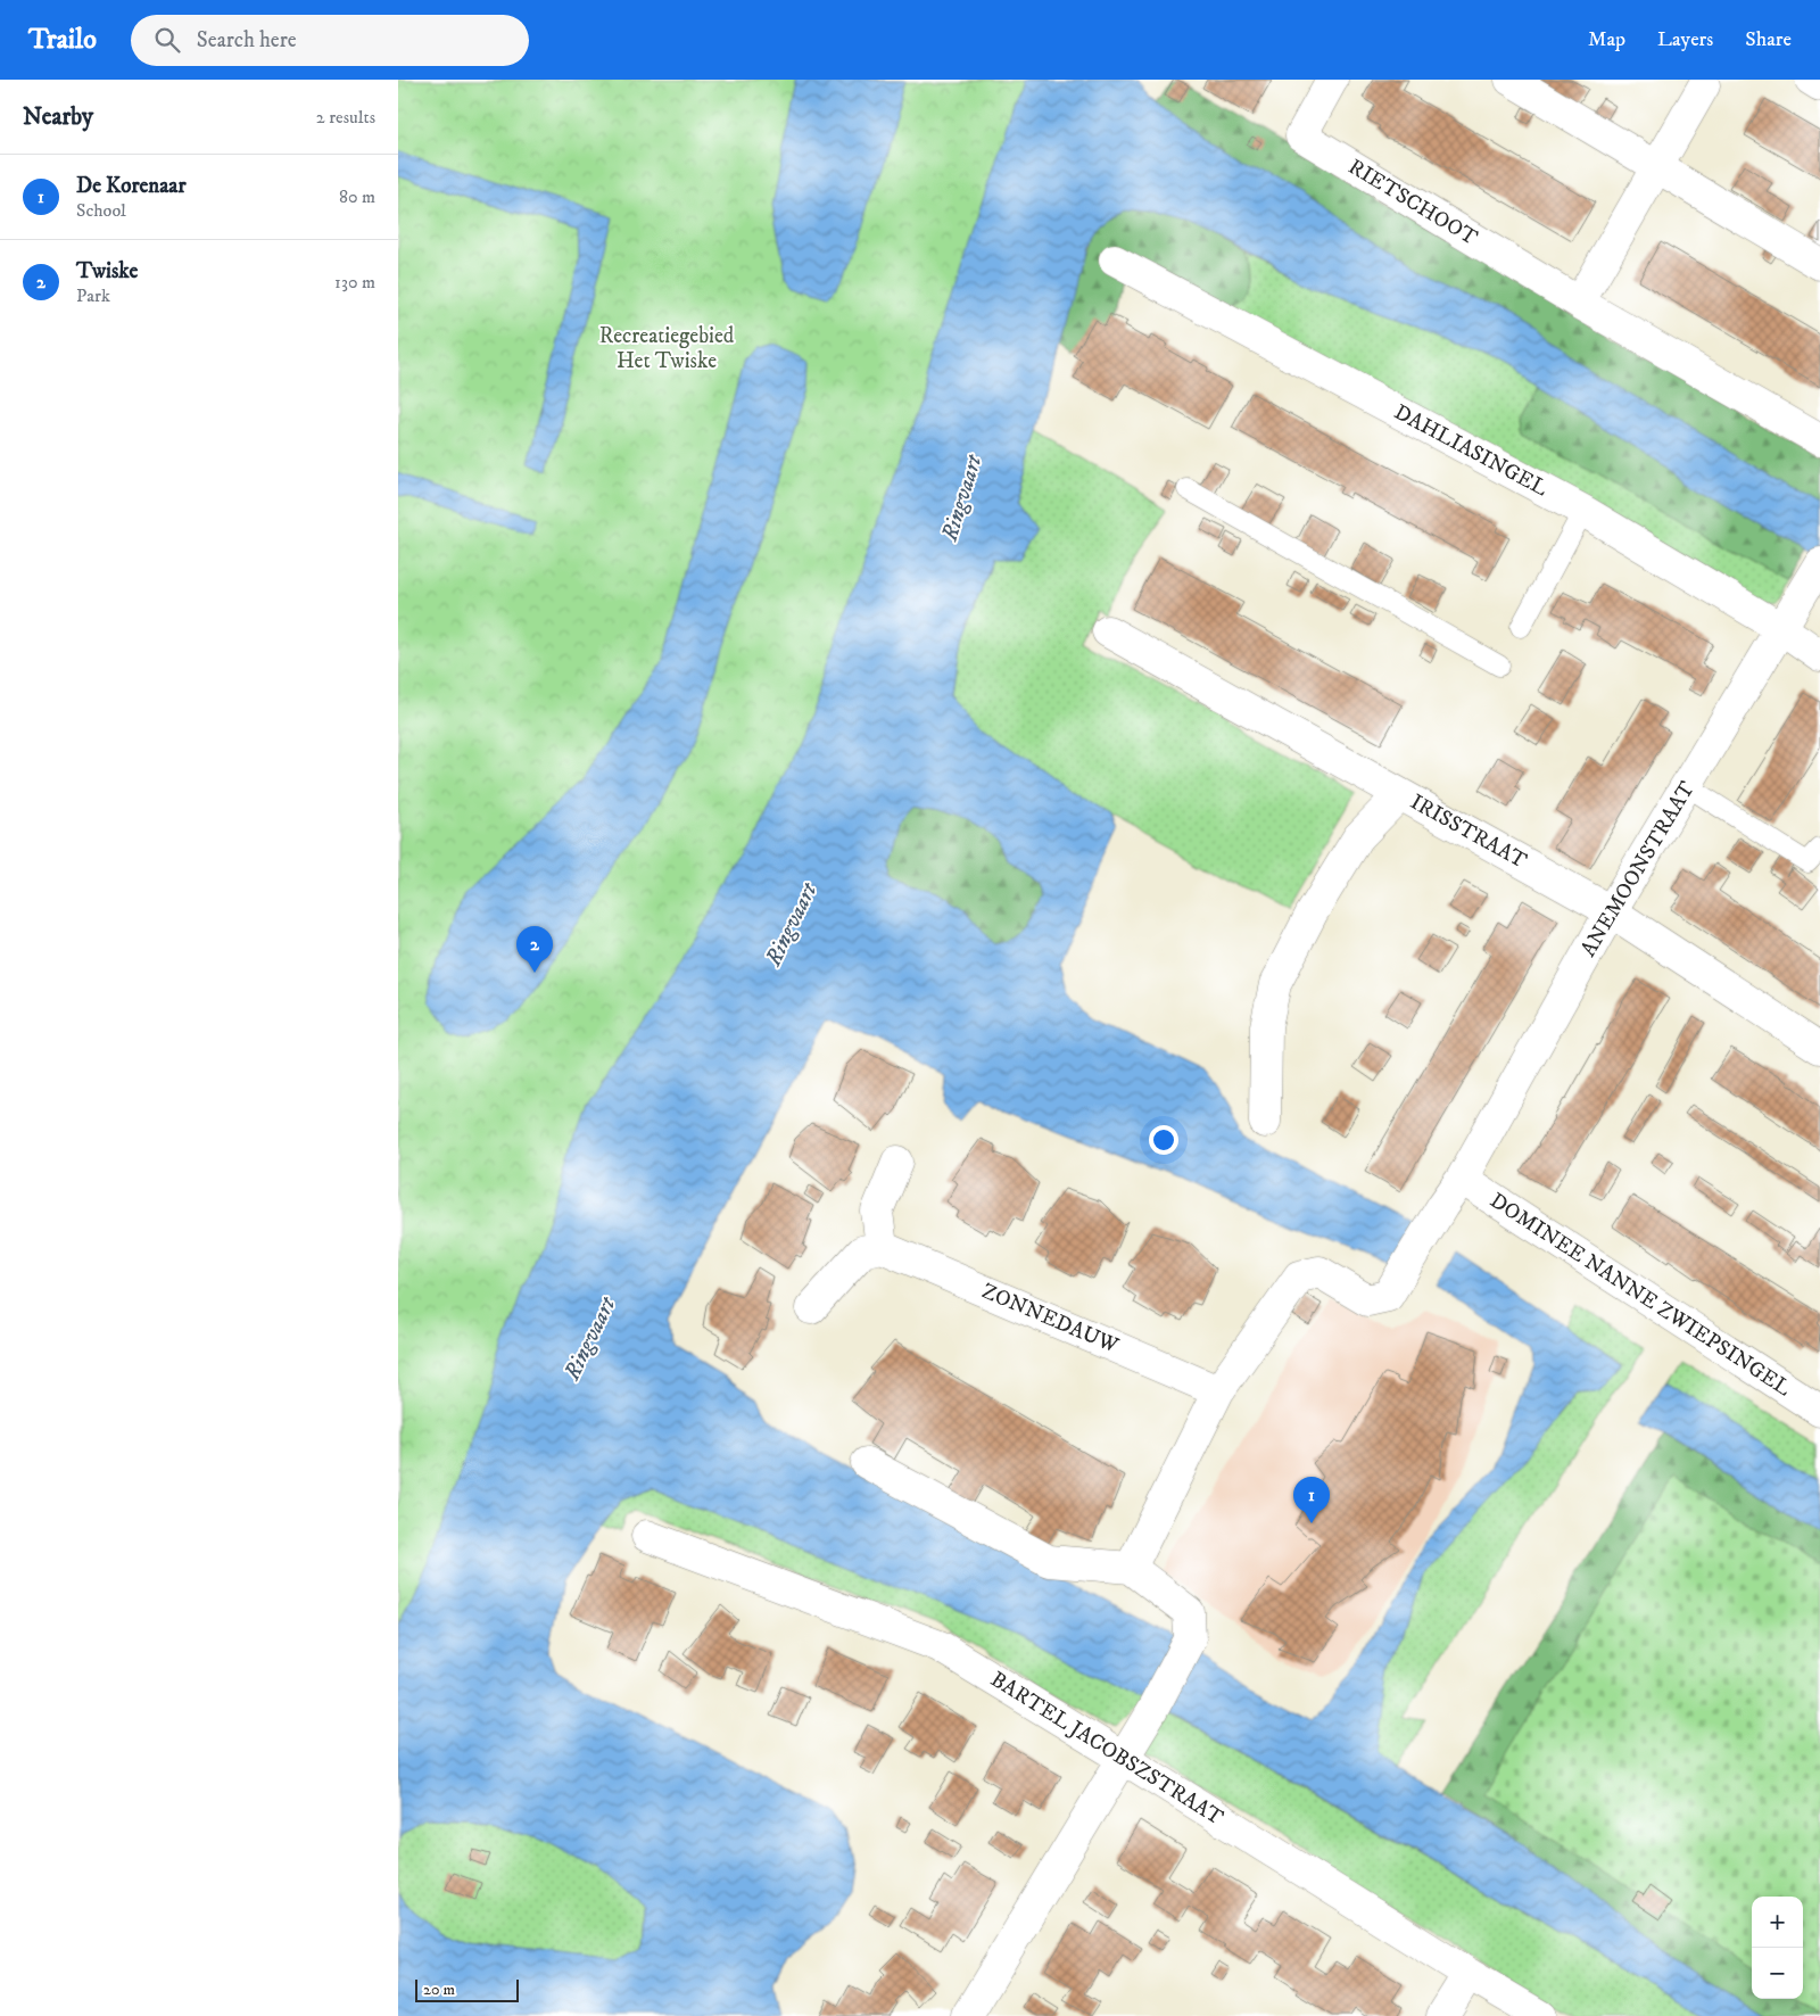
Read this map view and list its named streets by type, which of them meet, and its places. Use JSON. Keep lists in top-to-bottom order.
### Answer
{
  "streets": {
    "street": [
      "RIETSCHOOT",
      "DAHLIASINGEL",
      "IRISSTRAAT",
      "ANEMOONSTRAAT",
      "DOMINEE NANNE ZWIEPSINGEL",
      "ZONNEDAUW",
      "BARTEL JACOBSZSTRAAT"
    ]
  },
  "crossings": [
    ["DAHLIASINGEL", "ANEMOONSTRAAT"],
    ["IRISSTRAAT", "ANEMOONSTRAAT"],
    ["ANEMOONSTRAAT", "DOMINEE NANNE ZWIEPSINGEL"],
    ["ANEMOONSTRAAT", "ZONNEDAUW"]
  ],
  "water": ["Ringvaart"],
  "parks": ["Recreatiegebied Het Twiske"],
  "scale_bar": "20 m",
  "page": {
    "header": "Trailo",
    "search": "Search here",
    "nav": ["Map", "Layers", "Share"],
    "heading": ["Nearby", "2 results"],
    "list": [
      {
        "mark": "1",
        "name": "De Korenaar",
        "note": "School",
        "value": "80 m"
      },
      {
        "mark": "2",
        "name": "Twiske",
        "note": "Park",
        "value": "130 m"
      }
    ],
    "pins": ["2", "1"],
    "map_buttons": ["+", "−"],
    "scale": "20 m"
  }
}
